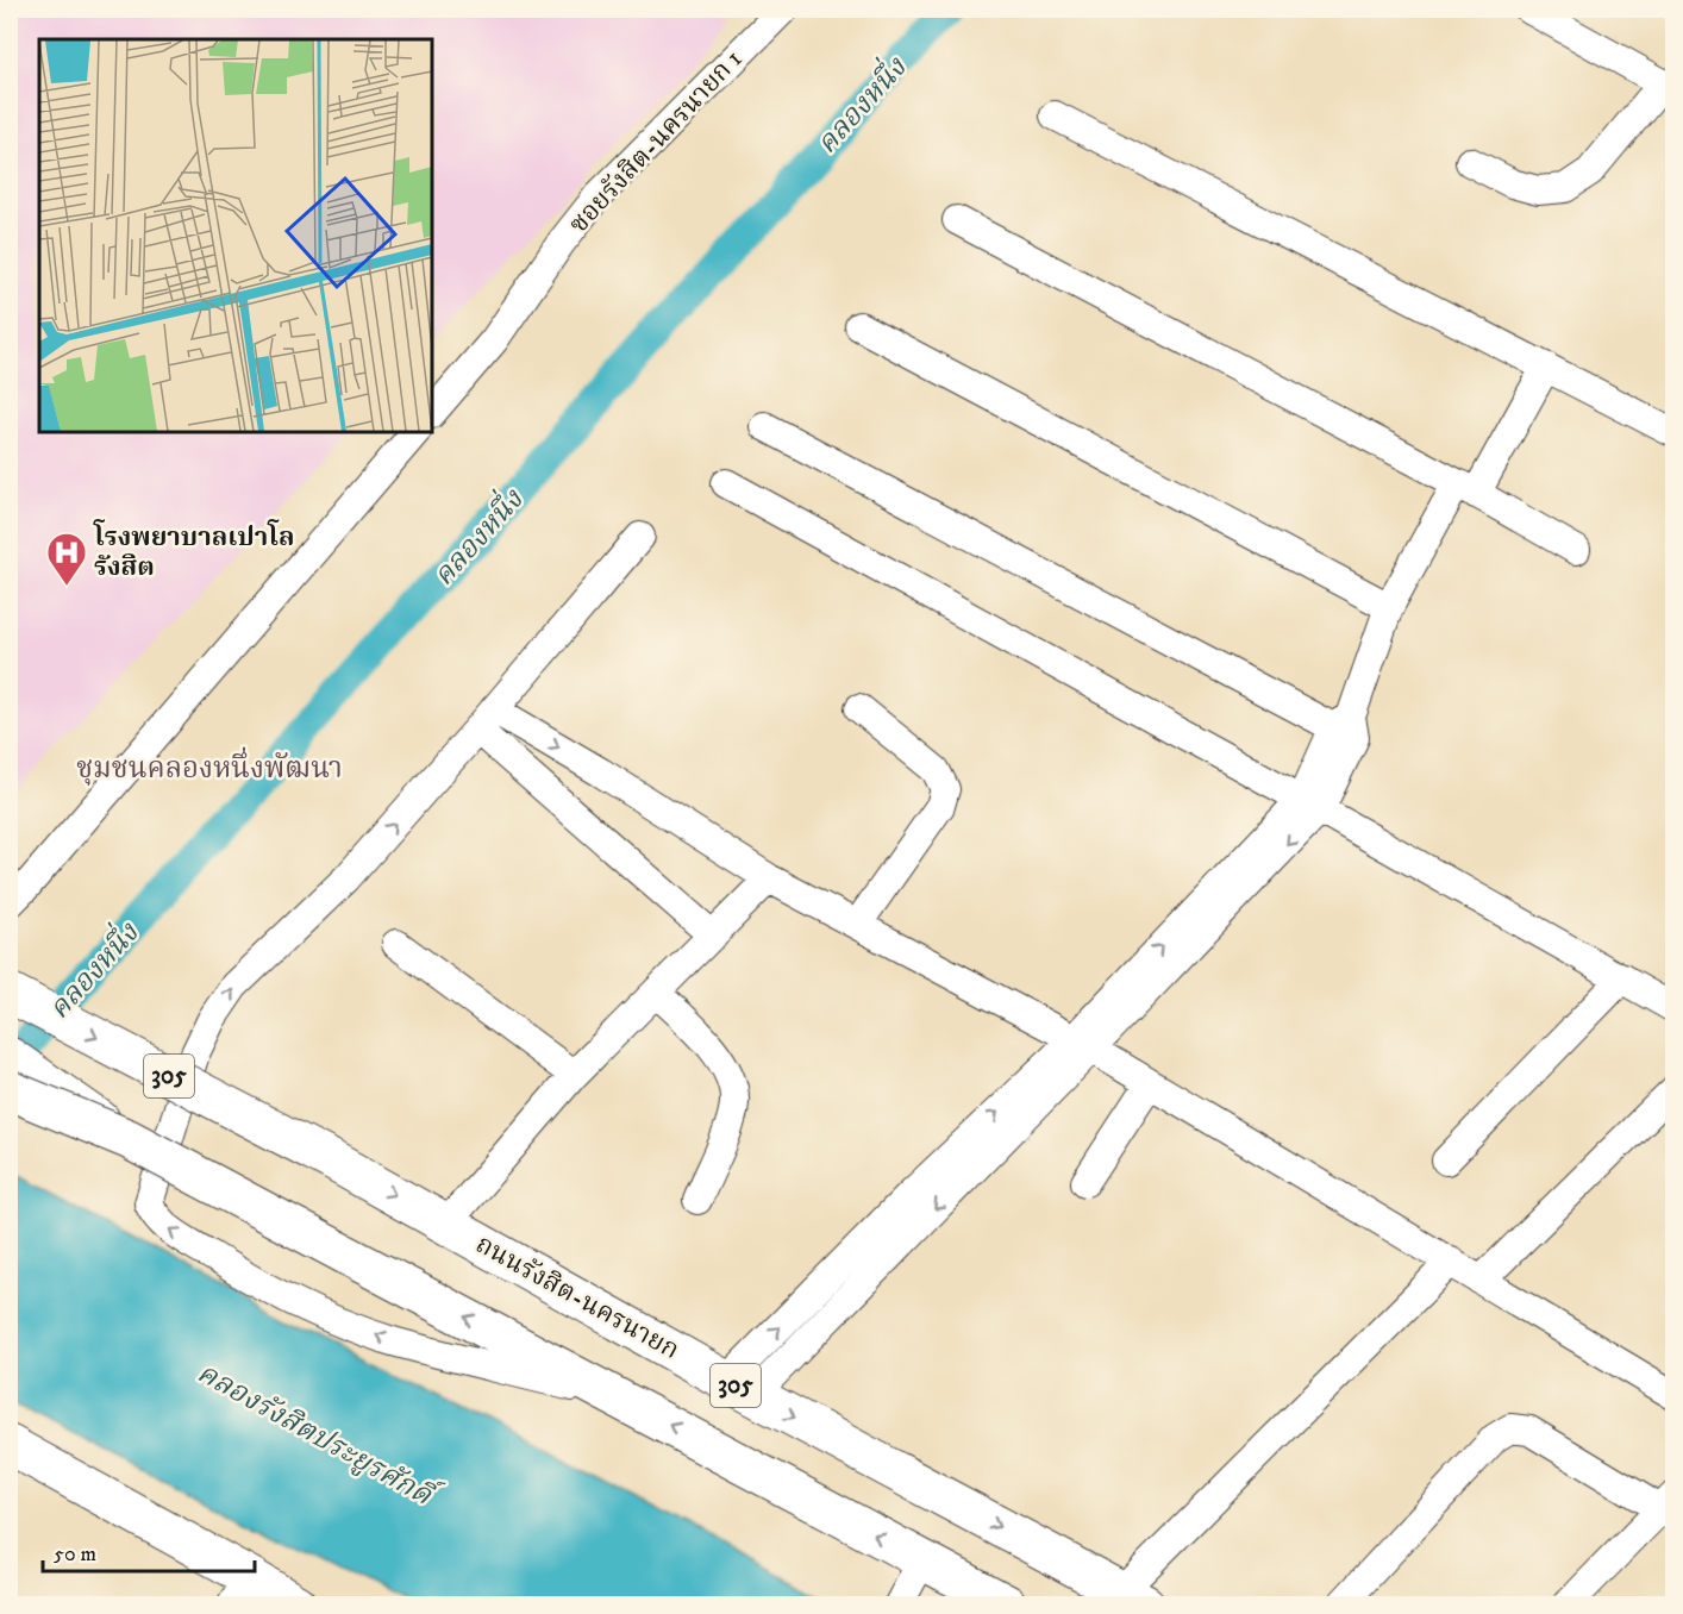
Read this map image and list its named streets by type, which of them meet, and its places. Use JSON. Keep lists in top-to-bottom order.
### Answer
{
  "streets": {
    "main road": ["305", "ถนนรังสิต-นครนายก"],
    "street": ["ซอยรังสิต-นครนายก 1"]
  },
  "districts": ["ชุมชนคลองหนึ่งพัฒนา"],
  "water": ["คลองหนึ่ง", "คลองรังสิตประยูรศักดิ์"],
  "places": {
    "hospital": ["โรงพยาบาลเปาโล รังสิต"]
  },
  "scale_bar": "50 m"
}
